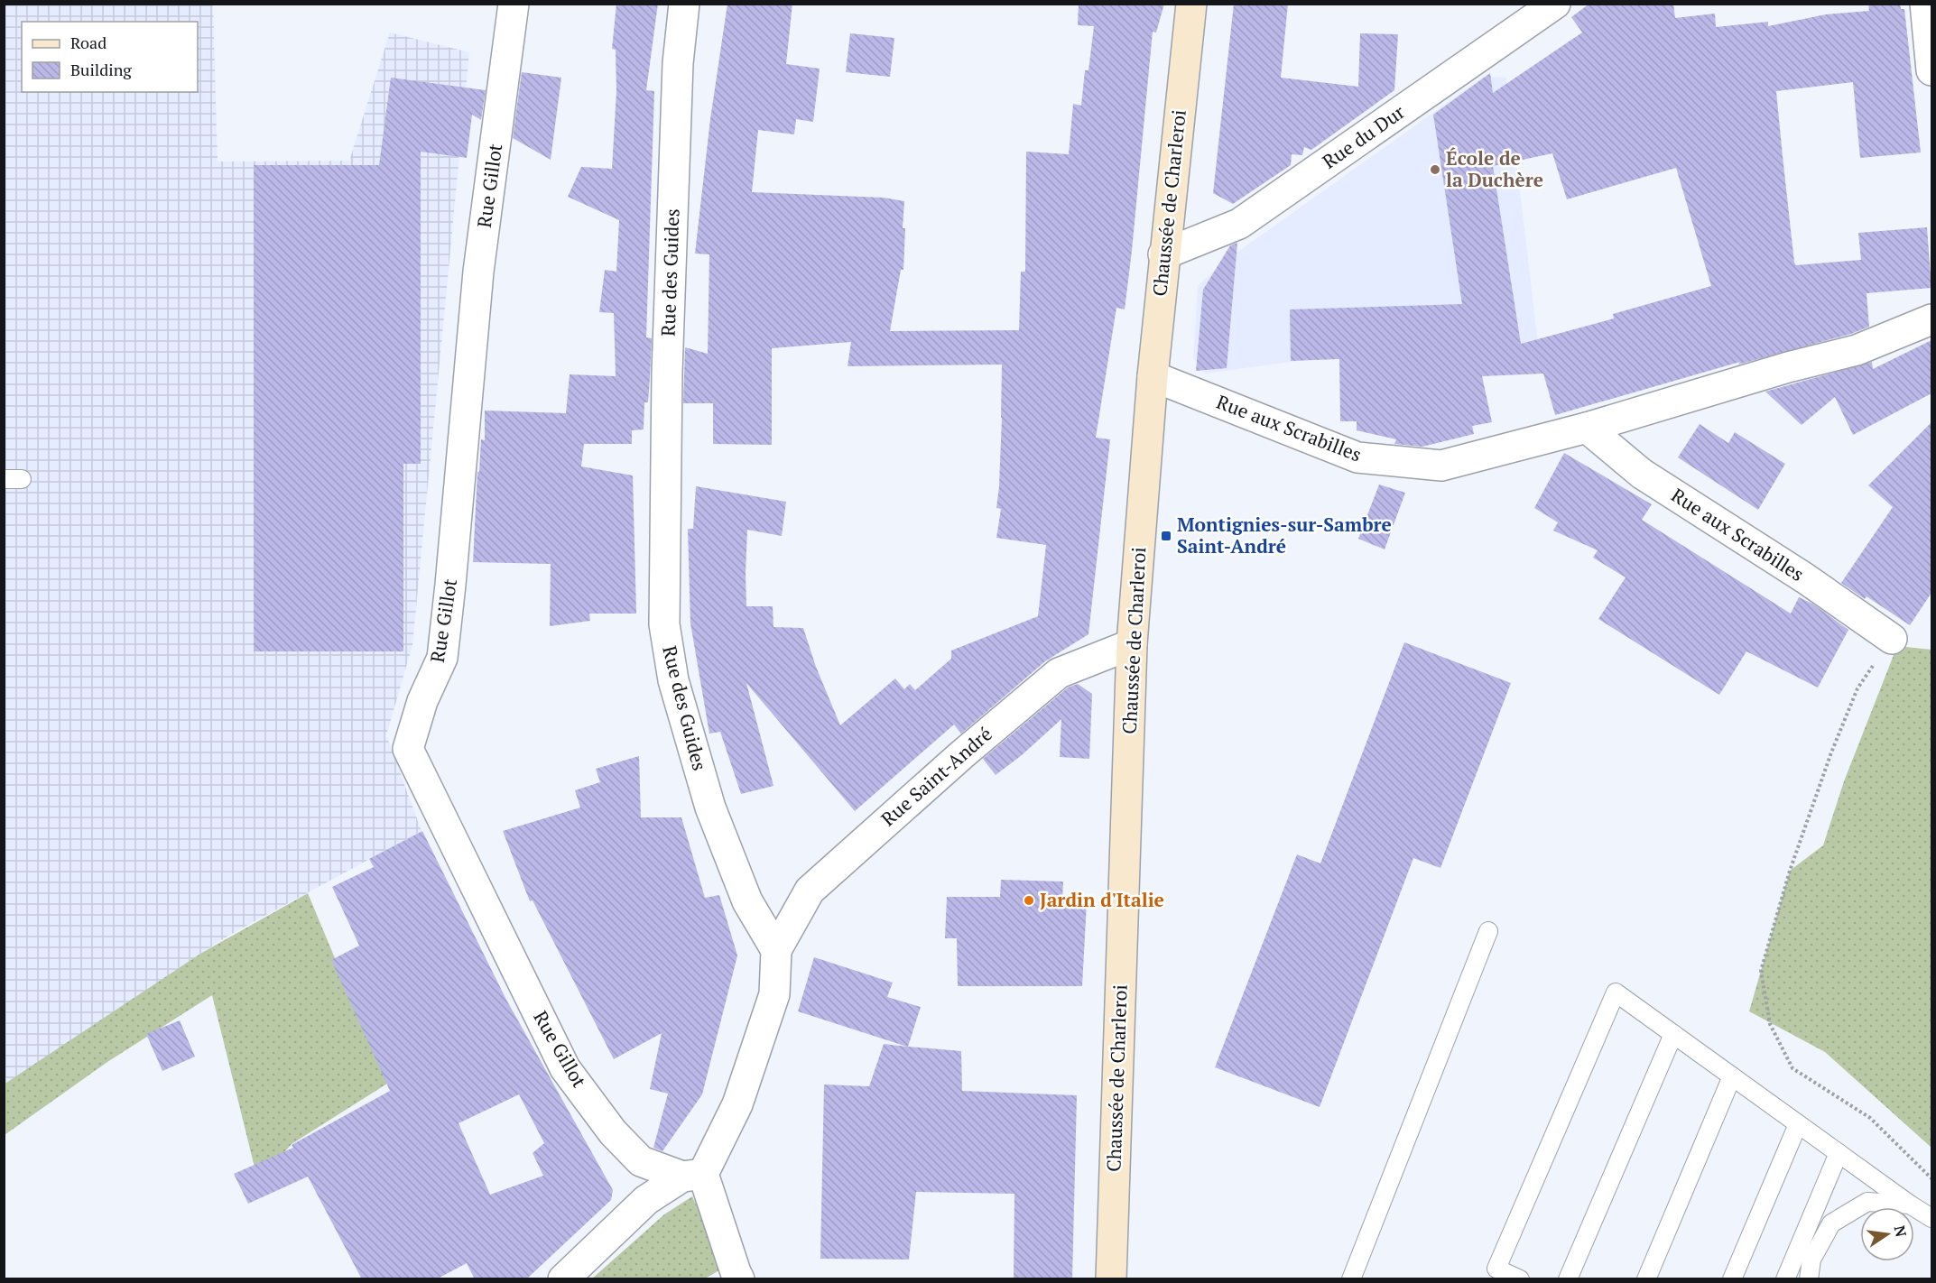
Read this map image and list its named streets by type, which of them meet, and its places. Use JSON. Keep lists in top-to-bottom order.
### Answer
{
  "streets": {
    "main road": ["Chaussée de Charleroi"],
    "street": [
      "Rue du Dur",
      "Rue Gillot",
      "Rue des Guides",
      "Rue aux Scrabilles",
      "Rue Saint-André"
    ]
  },
  "crossings": [
    ["Rue du Dur", "Chaussée de Charleroi"],
    ["Chaussée de Charleroi", "Rue aux Scrabilles"],
    ["Chaussée de Charleroi", "Rue Saint-André"],
    ["Rue des Guides", "Rue Saint-André"]
  ],
  "places": {
    "other": ["École de la Duchère", "Jardin d'Italie"],
    "transit": ["Montignies-sur-Sambre Saint-André"]
  },
  "legend": ["Road", "Building"],
  "north": "right"
}
